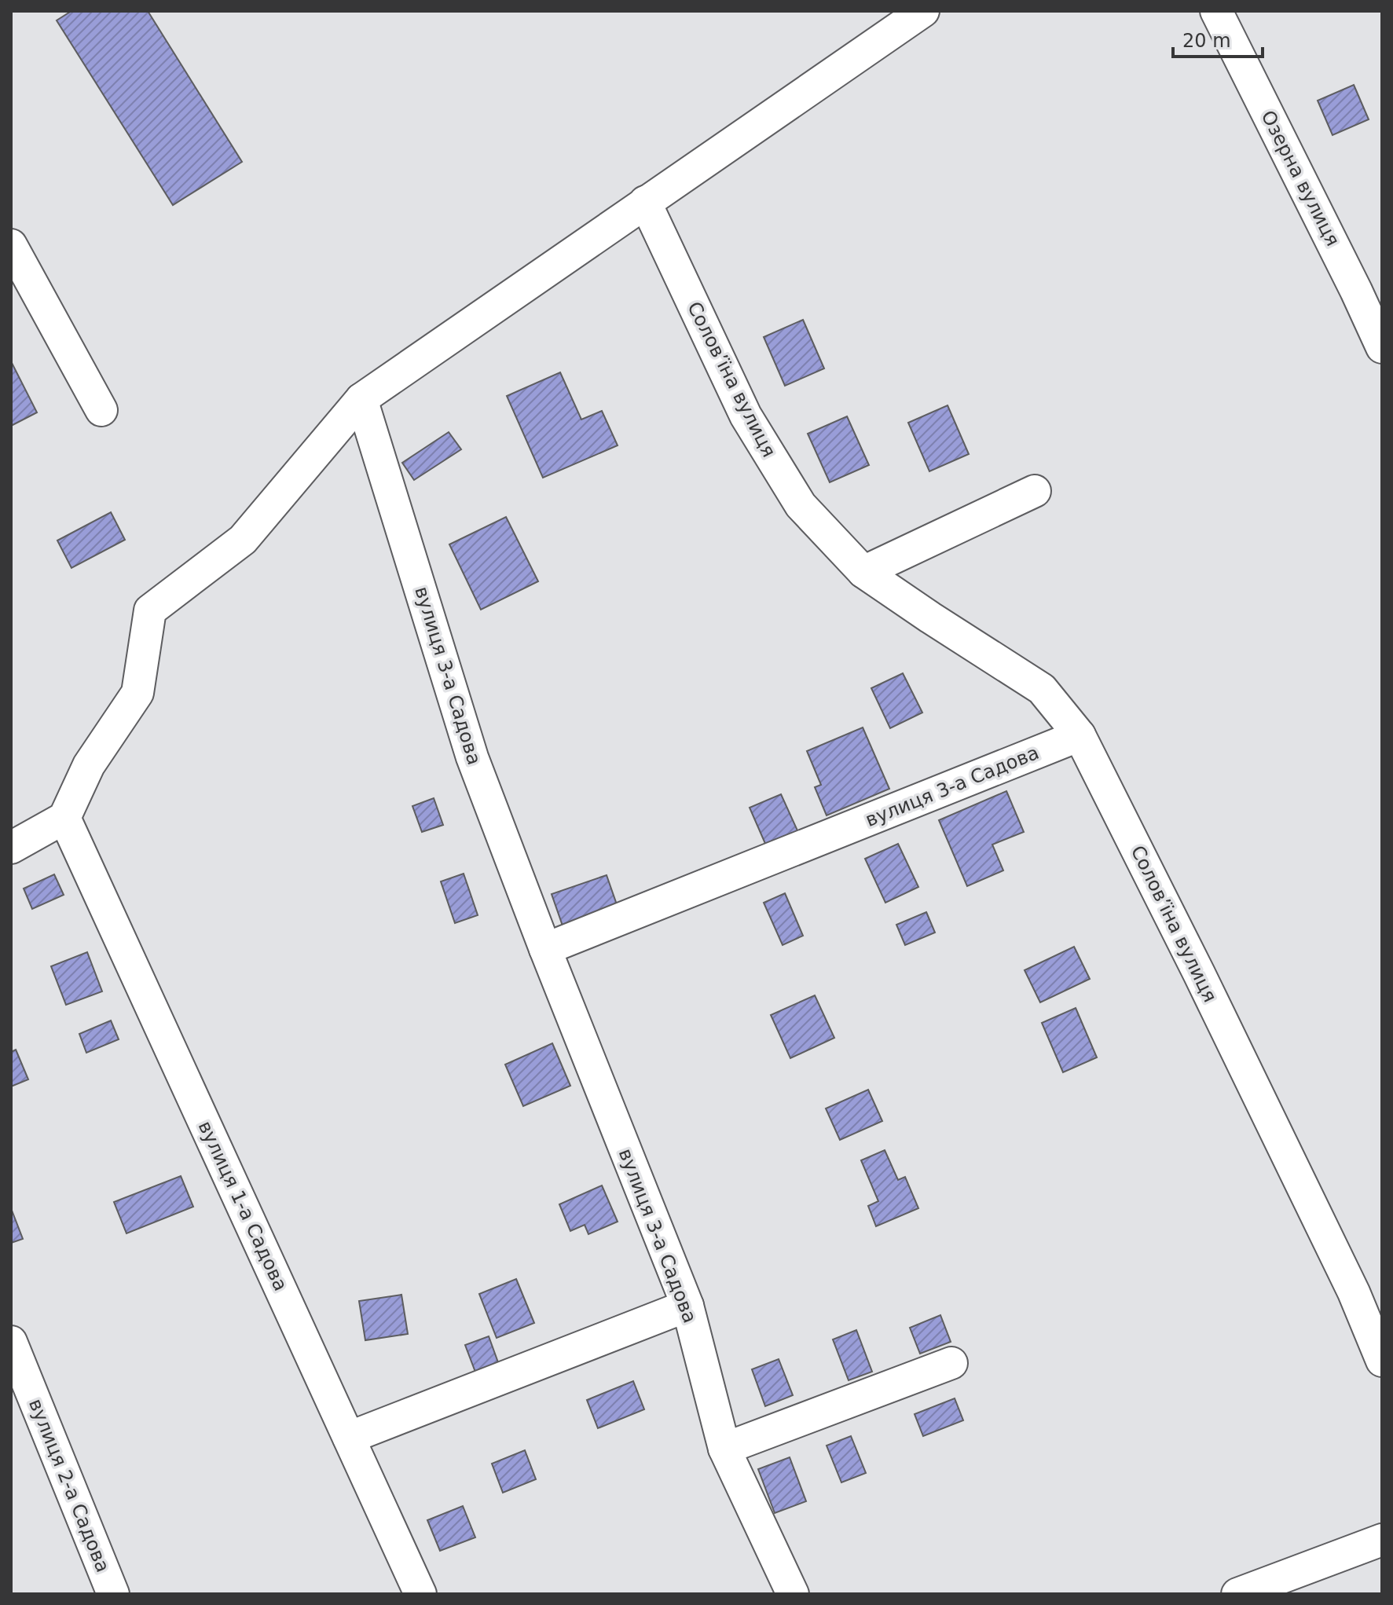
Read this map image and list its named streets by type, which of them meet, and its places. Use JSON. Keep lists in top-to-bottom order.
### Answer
{
  "streets": {
    "street": [
      "Озерна вулиця",
      "Соловʼїна вулиця",
      "вулиця 3-а Садова",
      "вулиця 1-а Садова",
      "вулиця 2-а Садова"
    ]
  },
  "crossings": [
    ["Соловʼїна вулиця", "вулиця 3-а Садова"]
  ],
  "scale_bar": "20 m"
}
